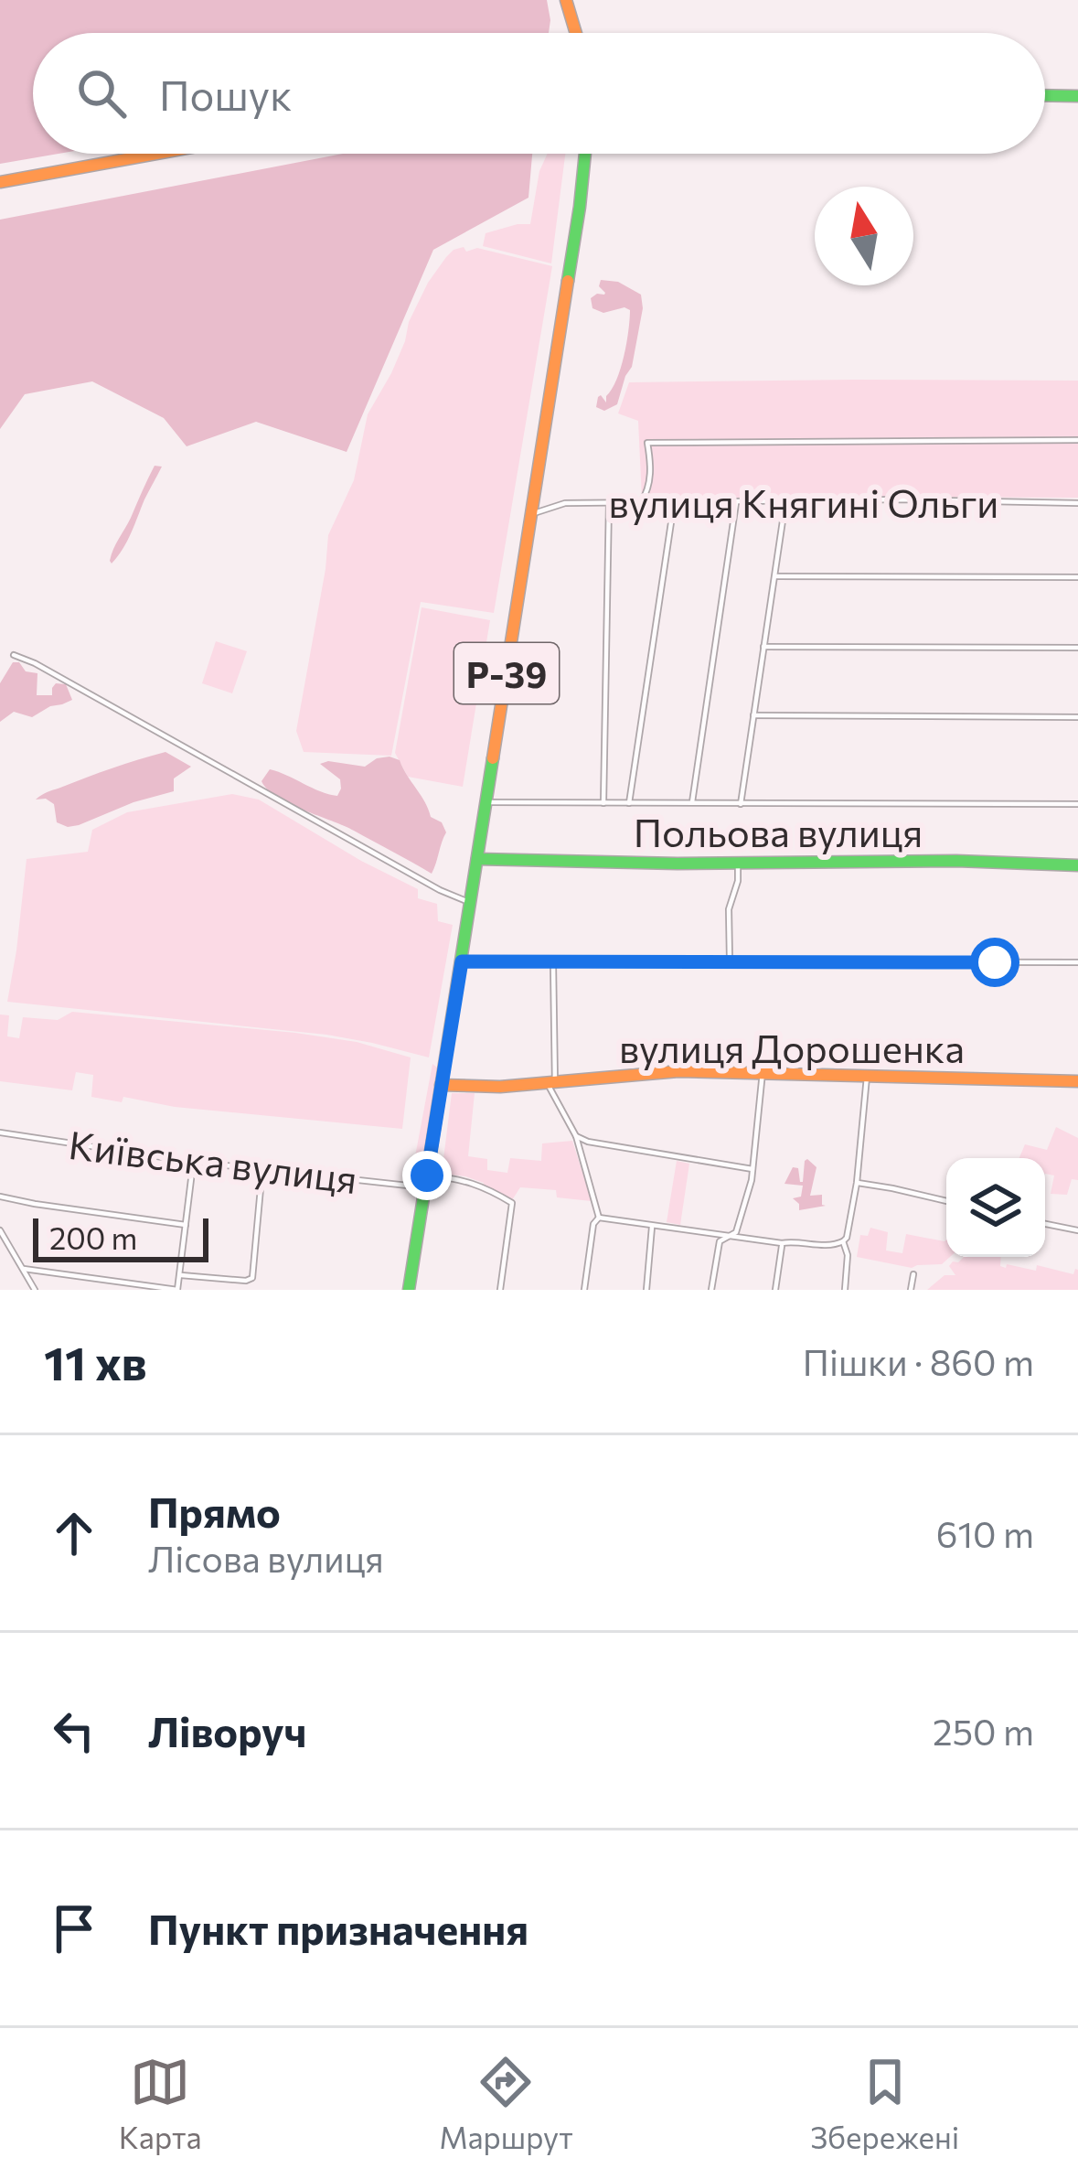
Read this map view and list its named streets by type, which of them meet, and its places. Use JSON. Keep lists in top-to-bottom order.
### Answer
{
  "streets": {
    "main road": ["Р-39", "Польова вулиця", "вулиця Дорошенка"],
    "street": ["вулиця Княгині Ольги", "Київська вулиця"]
  },
  "crossings": [
    ["вулиця Княгині Ольги", "Р-39"],
    ["Р-39", "Польова вулиця"],
    ["Р-39", "вулиця Дорошенка"],
    ["Р-39", "Київська вулиця"]
  ],
  "scale_bar": "200 m",
  "north": "top",
  "page": {
    "search": "Пошук",
    "scale": "200 m",
    "heading": ["11 хв", "Пішки · 860 m"],
    "list": [
      ["Прямо", "Лісова вулиця", "610 m"],
      ["Ліворуч", "250 m"],
      "Пункт призначення"
    ],
    "nav": ["Карта", "Маршрут", "Збережені"]
  }
}
